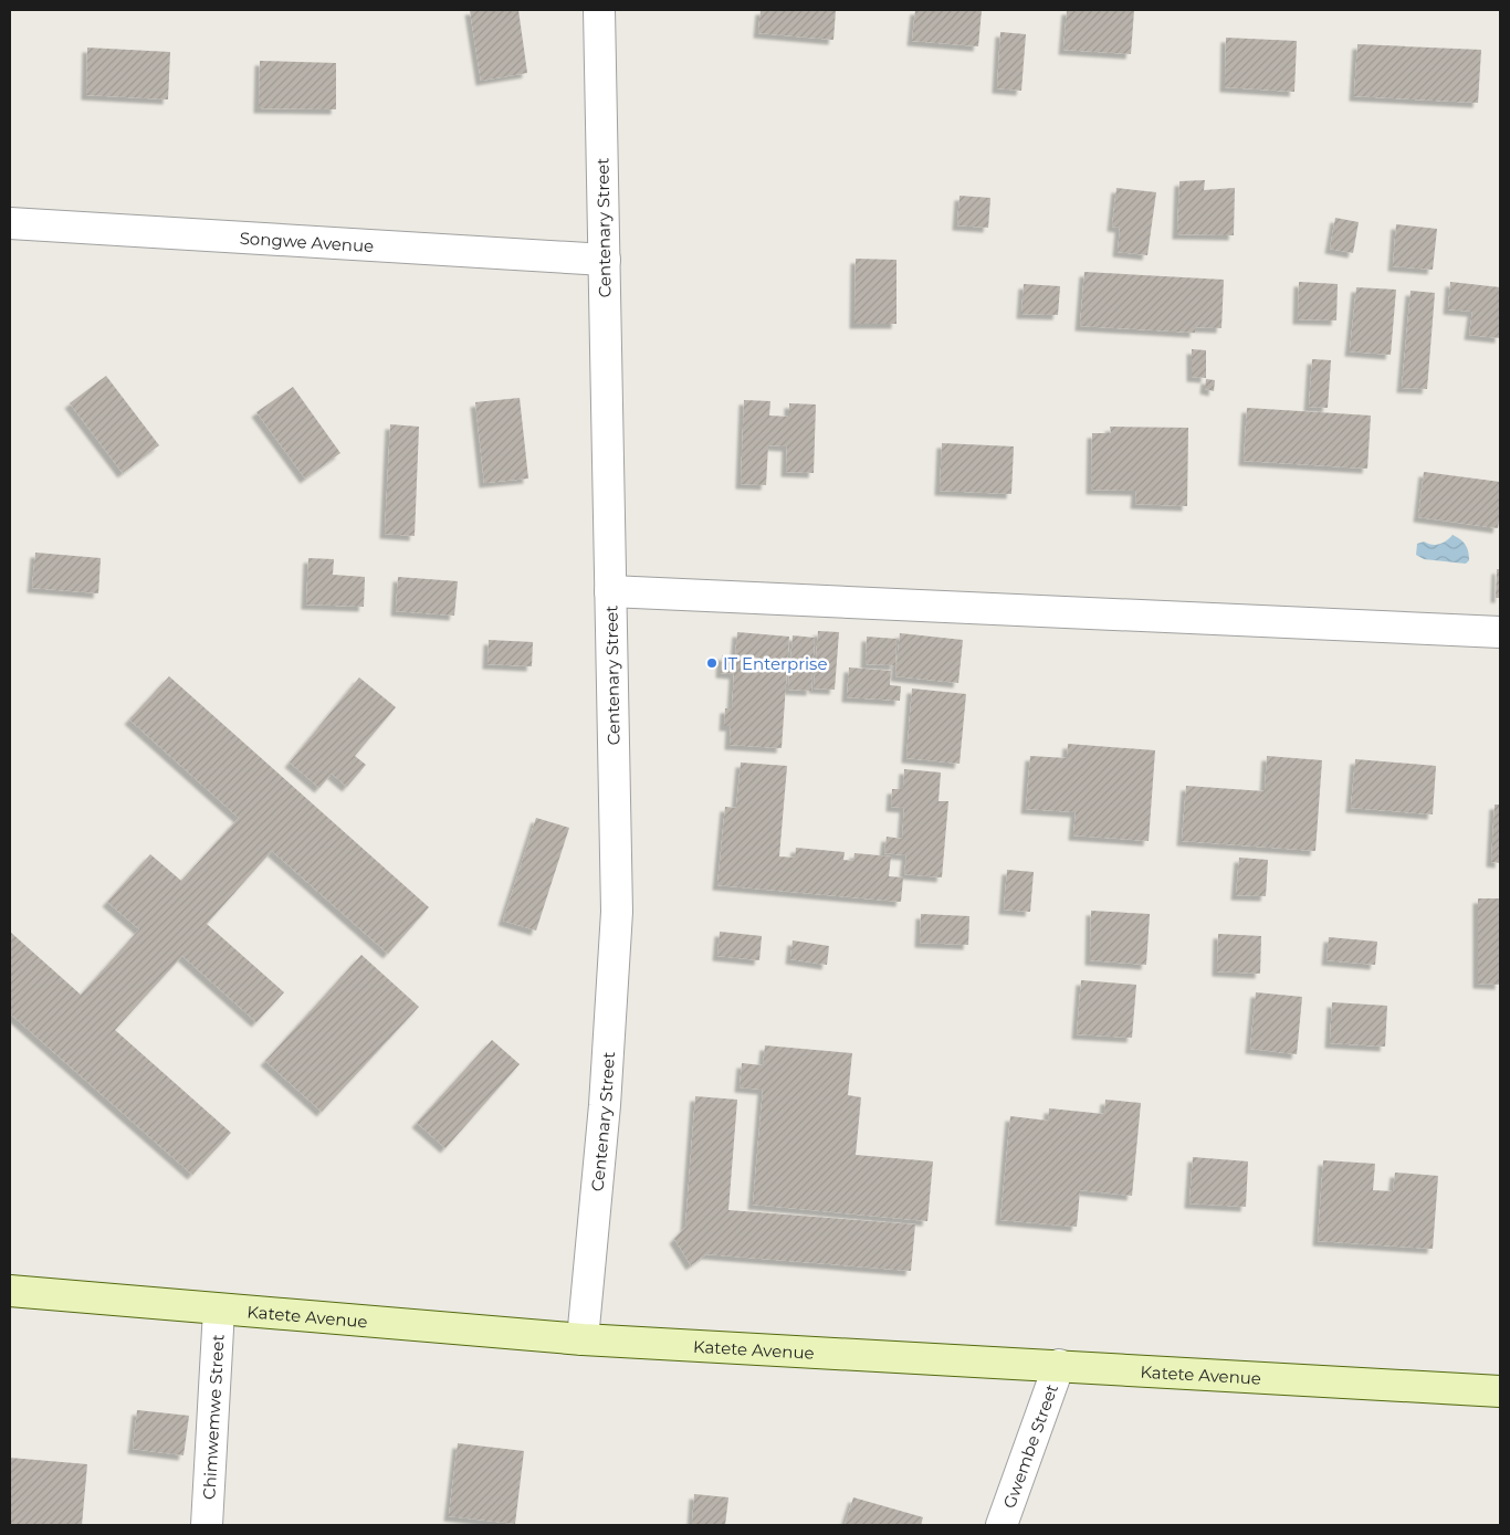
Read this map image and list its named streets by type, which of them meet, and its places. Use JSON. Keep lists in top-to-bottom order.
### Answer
{
  "streets": {
    "street": [
      "Centenary Street",
      "Songwe Avenue",
      "Katete Avenue",
      "Chimwemwe Street",
      "Gwembe Street"
    ]
  },
  "crossings": [
    ["Centenary Street", "Songwe Avenue"],
    ["Centenary Street", "Katete Avenue"],
    ["Katete Avenue", "Chimwemwe Street"],
    ["Katete Avenue", "Gwembe Street"]
  ],
  "places": ["IT Enterprise"]
}
